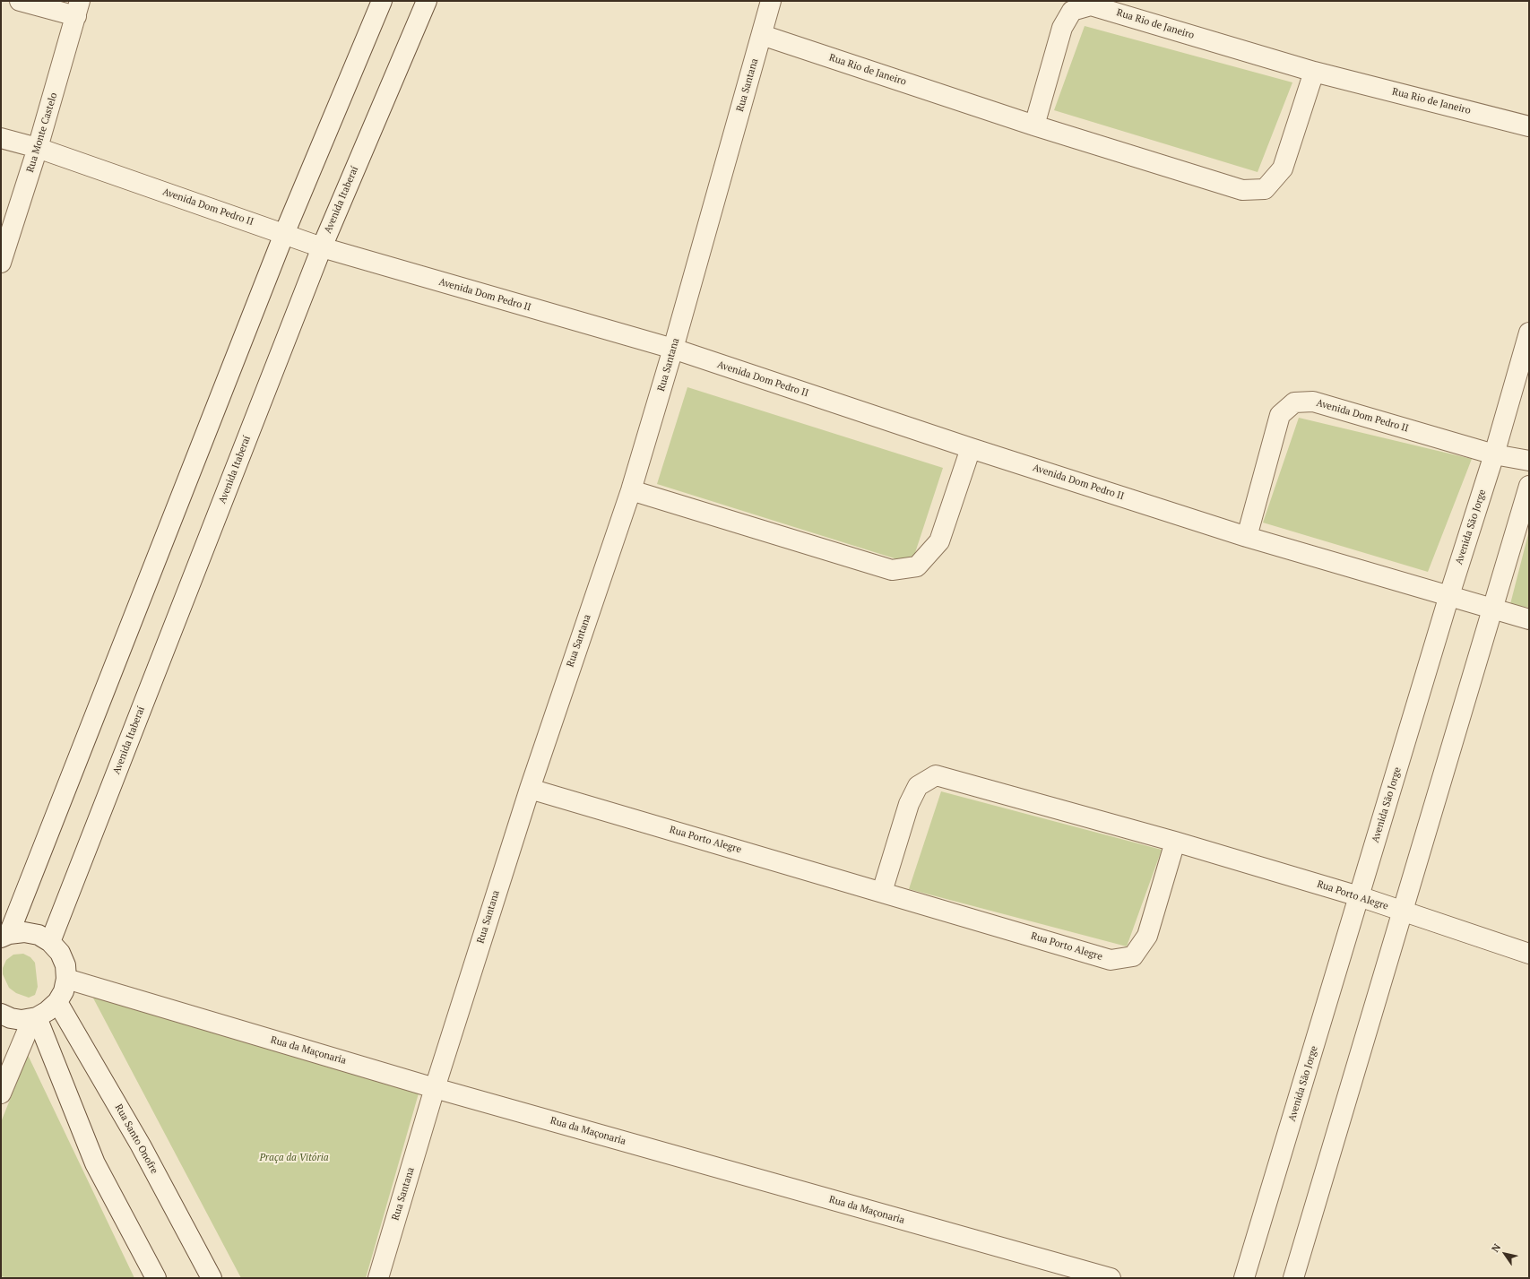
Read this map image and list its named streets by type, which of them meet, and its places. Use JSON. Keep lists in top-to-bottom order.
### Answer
{
  "streets": {
    "street": [
      "Rua Rio de Janeiro",
      "Rua Santana",
      "Rua Monte Castelo",
      "Avenida Itaberaí",
      "Avenida Dom Pedro II",
      "Avenida São Jorge",
      "Rua Porto Alegre",
      "Rua da Maçonaria",
      "Rua Santo Onofre"
    ]
  },
  "crossings": [
    ["Rua Rio de Janeiro", "Rua Santana"],
    ["Rua Santana", "Avenida Dom Pedro II"],
    ["Rua Santana", "Rua Porto Alegre"],
    ["Rua Santana", "Rua da Maçonaria"],
    ["Rua Monte Castelo", "Avenida Dom Pedro II"],
    ["Avenida Itaberaí", "Avenida Dom Pedro II"],
    ["Avenida Dom Pedro II", "Avenida São Jorge"],
    ["Avenida São Jorge", "Rua Porto Alegre"]
  ],
  "parks": ["Praça da Vitória"],
  "north": "top left"
}
